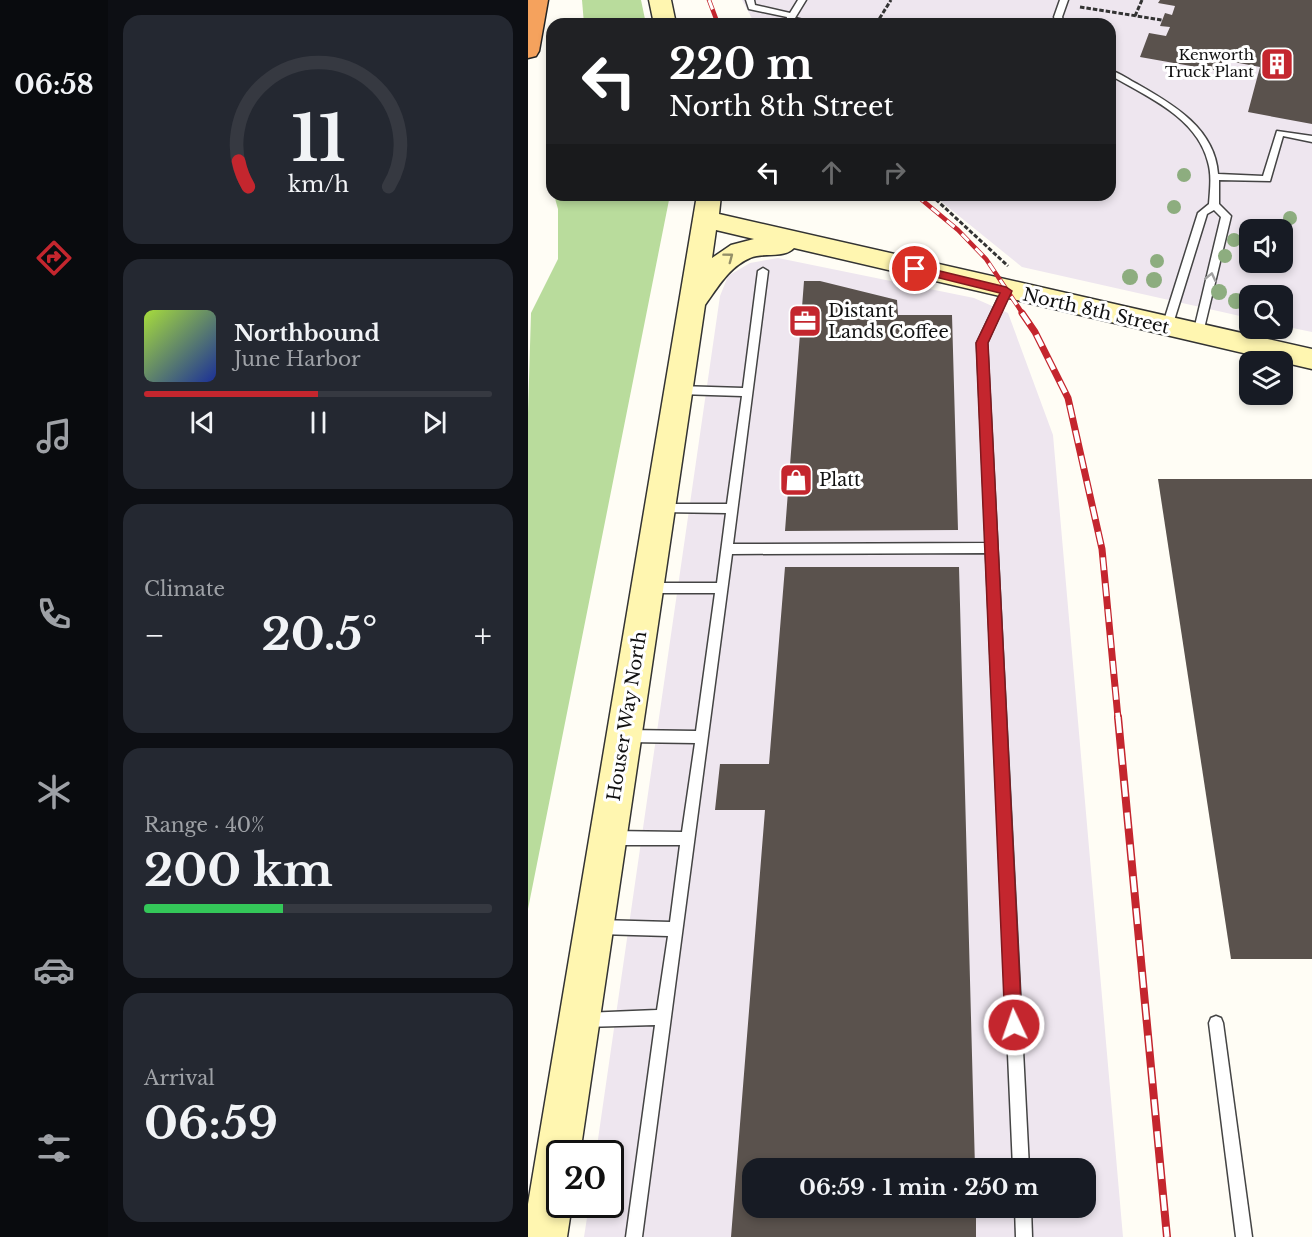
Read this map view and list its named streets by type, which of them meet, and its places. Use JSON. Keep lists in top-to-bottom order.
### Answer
{
  "streets": {
    "street": ["North 8th Street", "Houser Way North"]
  },
  "crossings": [
    ["North 8th Street", "Houser Way North"]
  ],
  "places": {
    "building": ["Kenworth Truck Plant"],
    "office": ["Distant Lands Coffee"],
    "shop": ["Platt"]
  },
  "page": {
    "tabs": "06:58",
    "turn": ["220 m", "North 8th Street"],
    "song": ["Northbound", "June Harbor"],
    "tile": [
      "Climate",
      ["Range · 40%", "200 km"],
      ["Arrival", "06:59"]
    ],
    "heat": ["−", "20.5°", "+"],
    "limit": "20",
    "trip": "06:59 · 1 min · 250 m",
    "gauge": ["11", "km/h"]
  }
}
